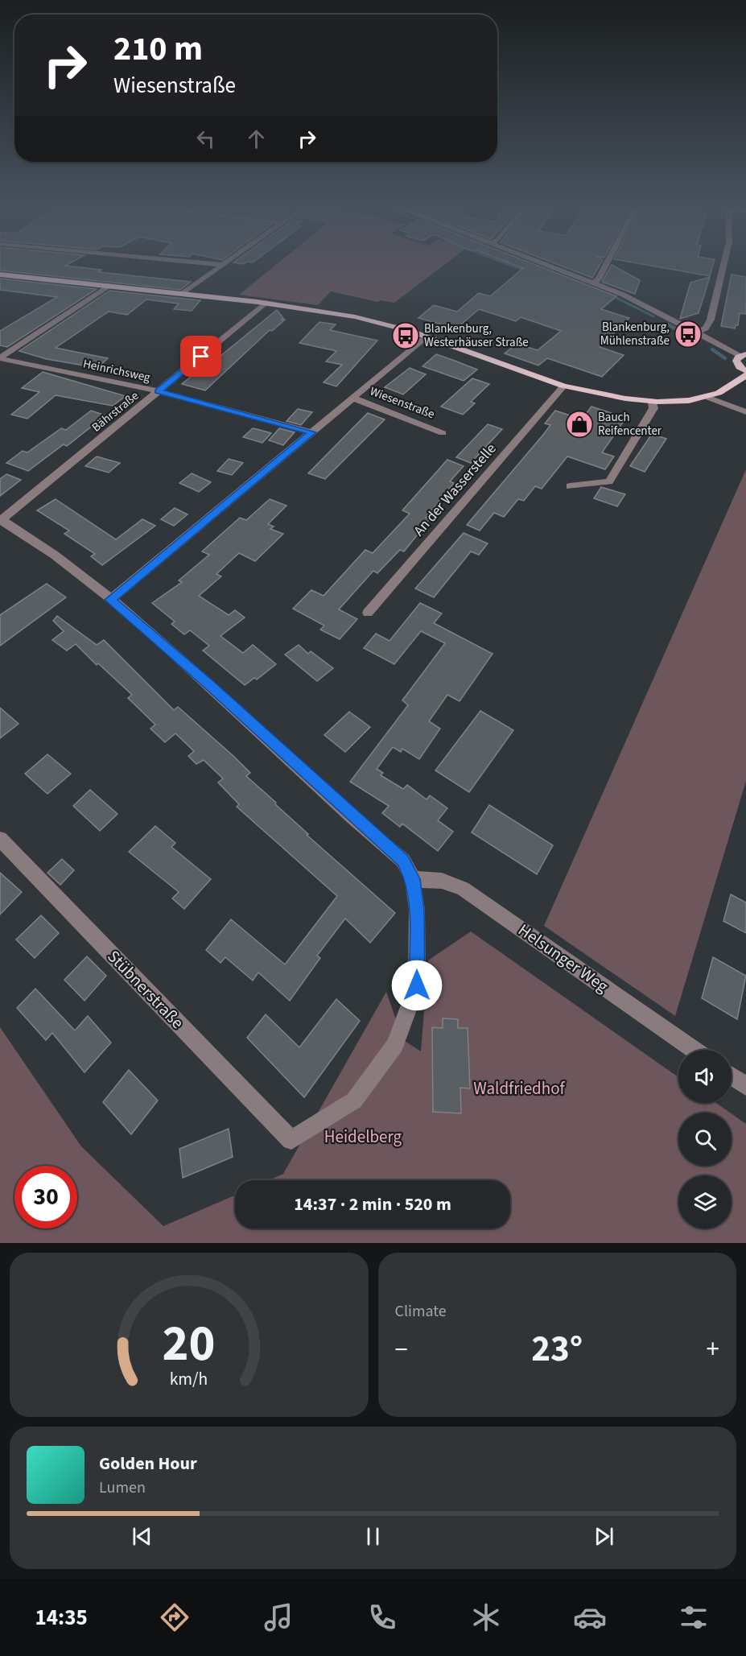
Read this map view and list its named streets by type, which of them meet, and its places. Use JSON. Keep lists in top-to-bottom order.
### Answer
{
  "streets": {
    "street": [
      "Heinrichsweg",
      "Wiesenstraße",
      "Bährstraße",
      "An der Wasserstelle",
      "Helsunger Weg",
      "Stübnerstraße"
    ]
  },
  "crossings": [
    ["Heinrichsweg", "Wiesenstraße"],
    ["Heinrichsweg", "Bährstraße"],
    ["Helsunger Weg", "Stübnerstraße"]
  ],
  "parks": ["Waldfriedhof", "Heidelberg"],
  "places": {
    "bus stop": ["Blankenburg, Mühlenstraße", "Blankenburg, Westerhäuser Straße"],
    "shop": ["Bauch Reifencenter"]
  },
  "page": {
    "turn": ["210 m", "Wiesenstraße"],
    "limit": "30",
    "trip": "14:37 · 2 min · 520 m",
    "tile": "Climate",
    "heat": ["−", "23°", "+"],
    "song": ["Golden Hour", "Lumen"],
    "tabs": "14:35",
    "gauge": ["20", "km/h"]
  }
}
